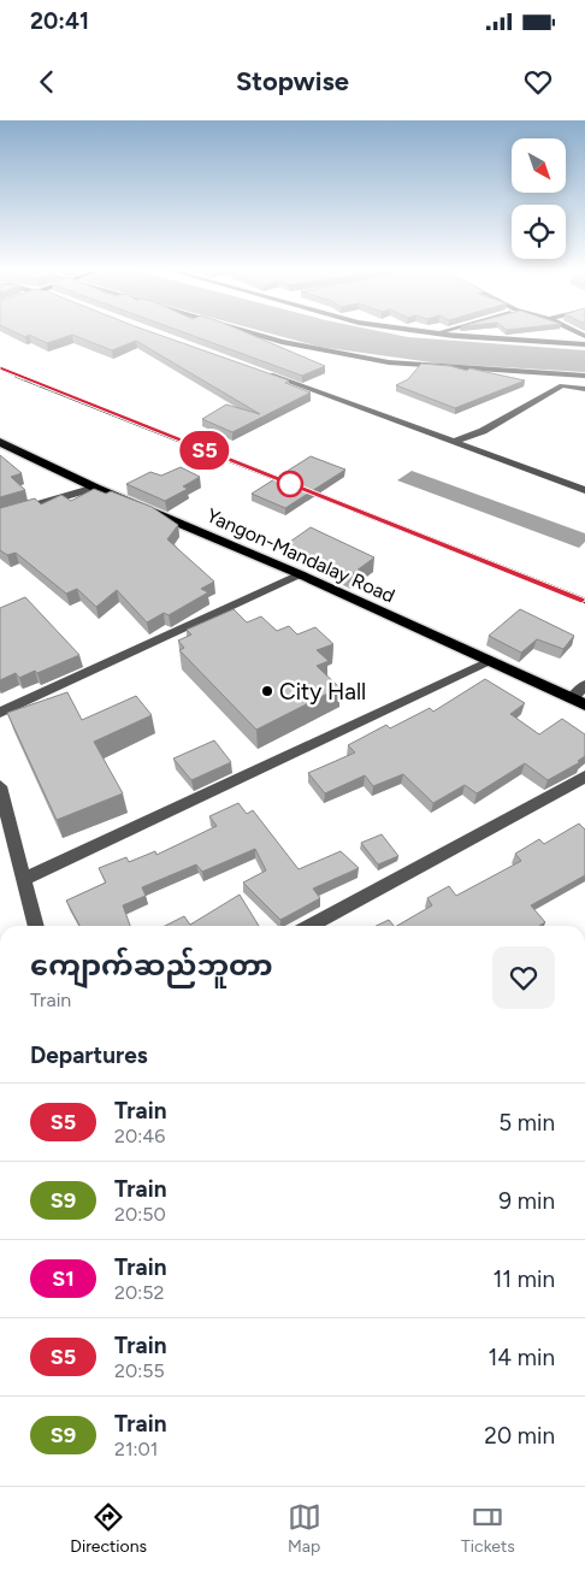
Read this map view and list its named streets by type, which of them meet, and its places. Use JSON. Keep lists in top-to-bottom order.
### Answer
{
  "streets": {
    "highway": ["Yangon-Mandalay Road"]
  },
  "places": ["City Hall"],
  "north": "bottom right",
  "page": {
    "status": "20:41",
    "header": "Stopwise",
    "on_map": "S5",
    "heading": [
      ["ကျောက်ဆည်ဘူတာ", "Train"],
      "Departures"
    ],
    "list": [
      {
        "mark": "S5",
        "name": "Train",
        "note": "20:46",
        "value": "5 min"
      },
      {
        "mark": "S9",
        "name": "Train",
        "note": "20:50",
        "value": "9 min"
      },
      {
        "mark": "S1",
        "name": "Train",
        "note": "20:52",
        "value": "11 min"
      },
      {
        "mark": "S5",
        "name": "Train",
        "note": "20:55",
        "value": "14 min"
      },
      {
        "mark": "S9",
        "name": "Train",
        "note": "21:01",
        "value": "20 min"
      }
    ],
    "tabs": ["Directions", "Map", "Tickets"]
  }
}
